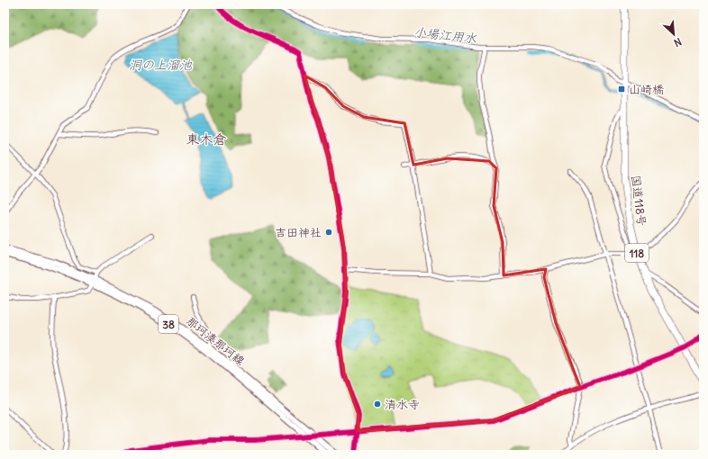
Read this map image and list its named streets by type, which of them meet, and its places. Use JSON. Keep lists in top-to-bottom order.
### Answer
{
  "streets": {
    "highway": ["国道118号", "118"],
    "main road": ["38", "那珂湊那珂線"]
  },
  "districts": ["東木倉"],
  "water": ["小場江用水", "洞の上溜池"],
  "places": {
    "transit": ["山崎橋"],
    "other": ["吉田神社", "清水寺"]
  },
  "north": "bottom right"
}
